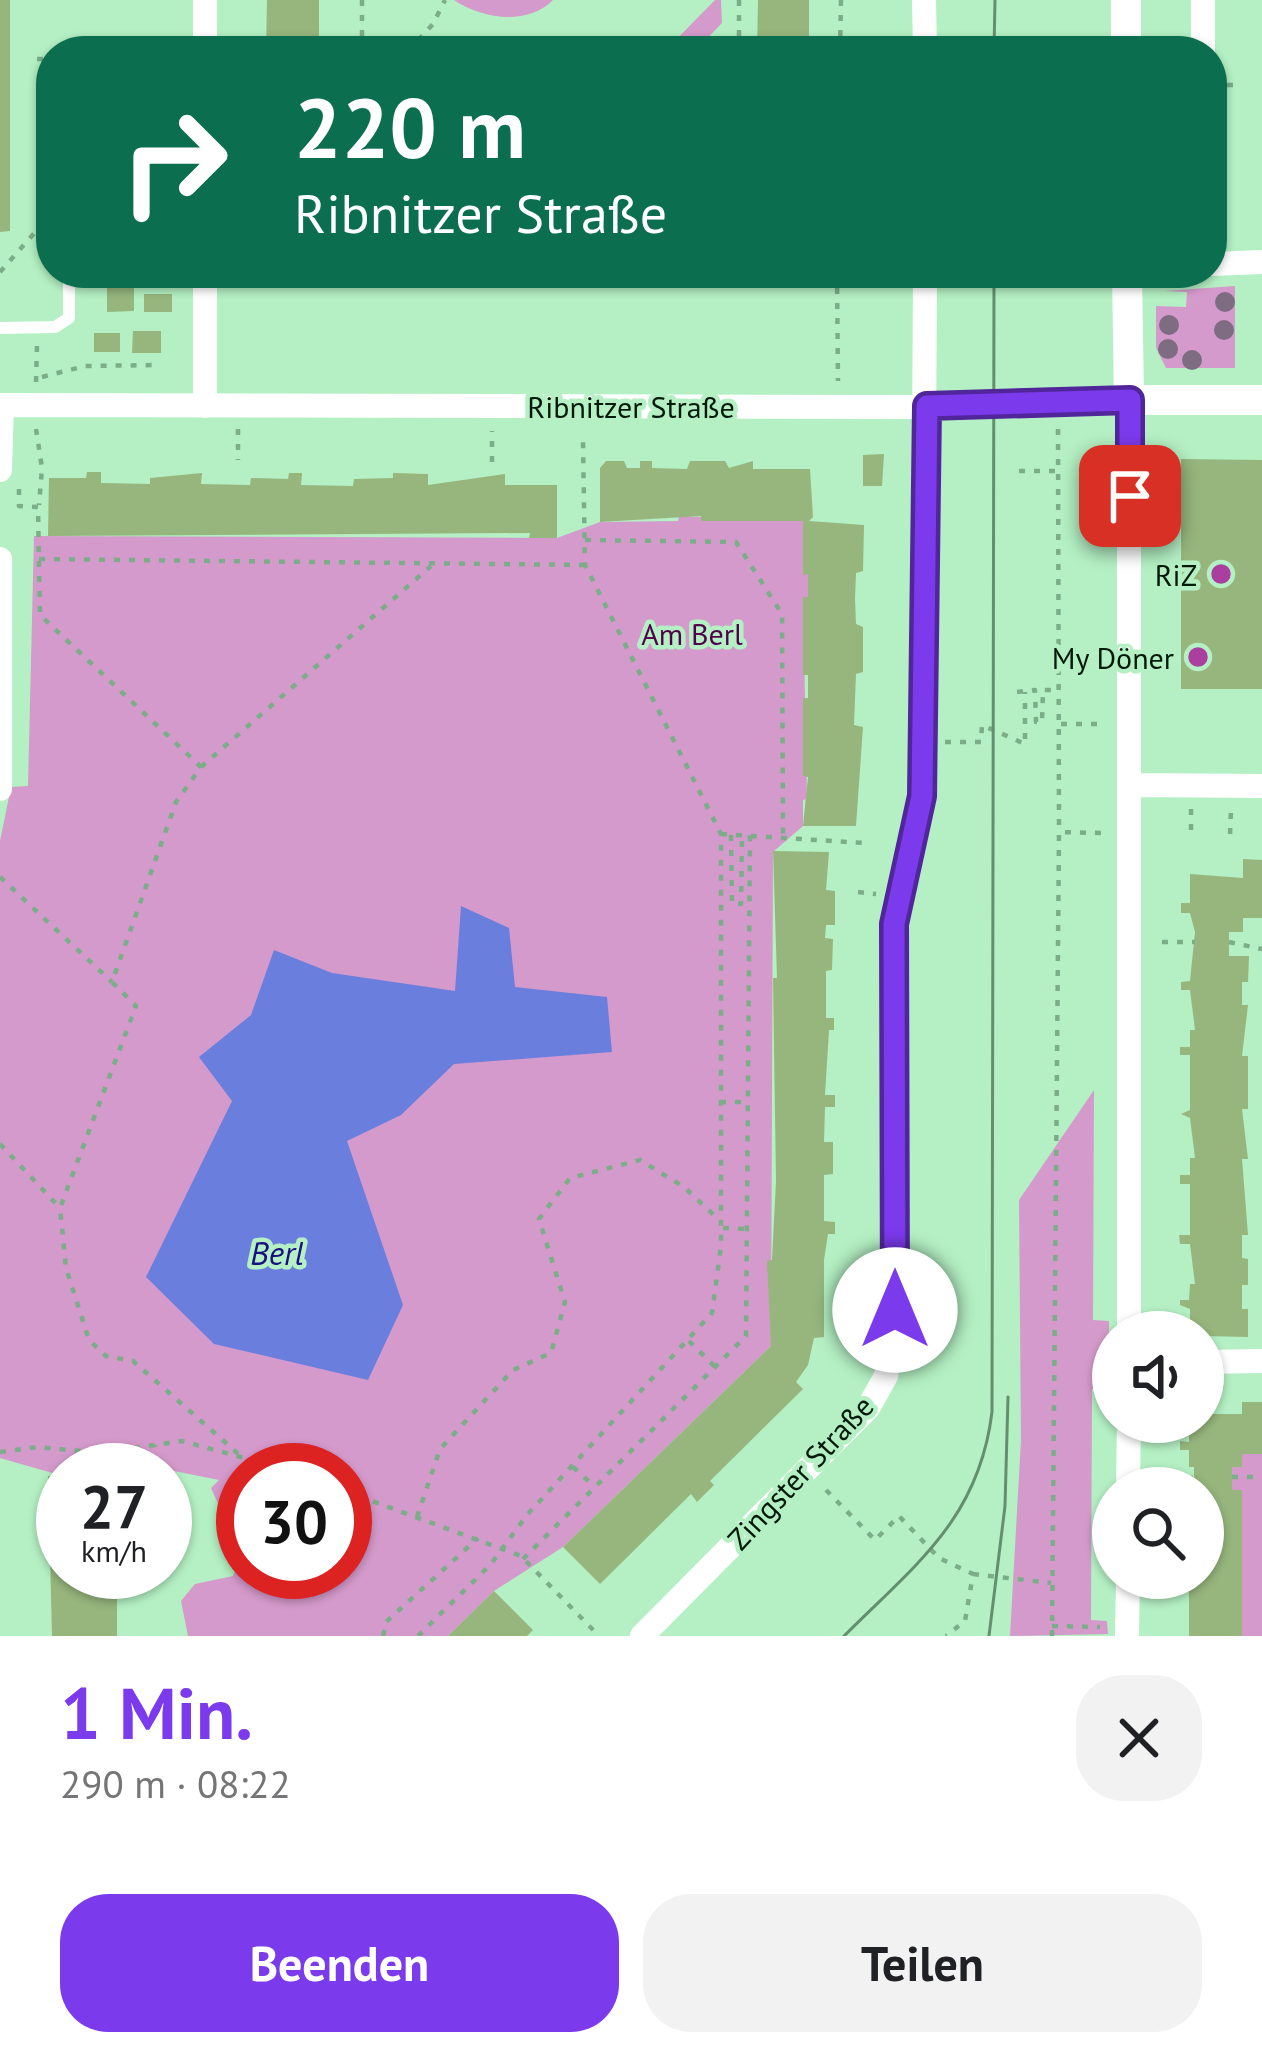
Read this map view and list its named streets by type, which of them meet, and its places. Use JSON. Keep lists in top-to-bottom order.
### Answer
{
  "streets": {
    "street": ["Ribnitzer Straße", "Zingster Straße"]
  },
  "crossings": [
    ["Ribnitzer Straße", "Zingster Straße"]
  ],
  "water": ["Berl"],
  "parks": ["Am Berl"],
  "places": ["RiZ", "My Döner"],
  "page": {
    "turn": ["220 m", "Ribnitzer Straße"],
    "speed": "27 km/h",
    "limit": "30",
    "heading": ["1 Min.", "290 m · 08:22"],
    "buttons": ["Beenden", "Teilen"]
  }
}
